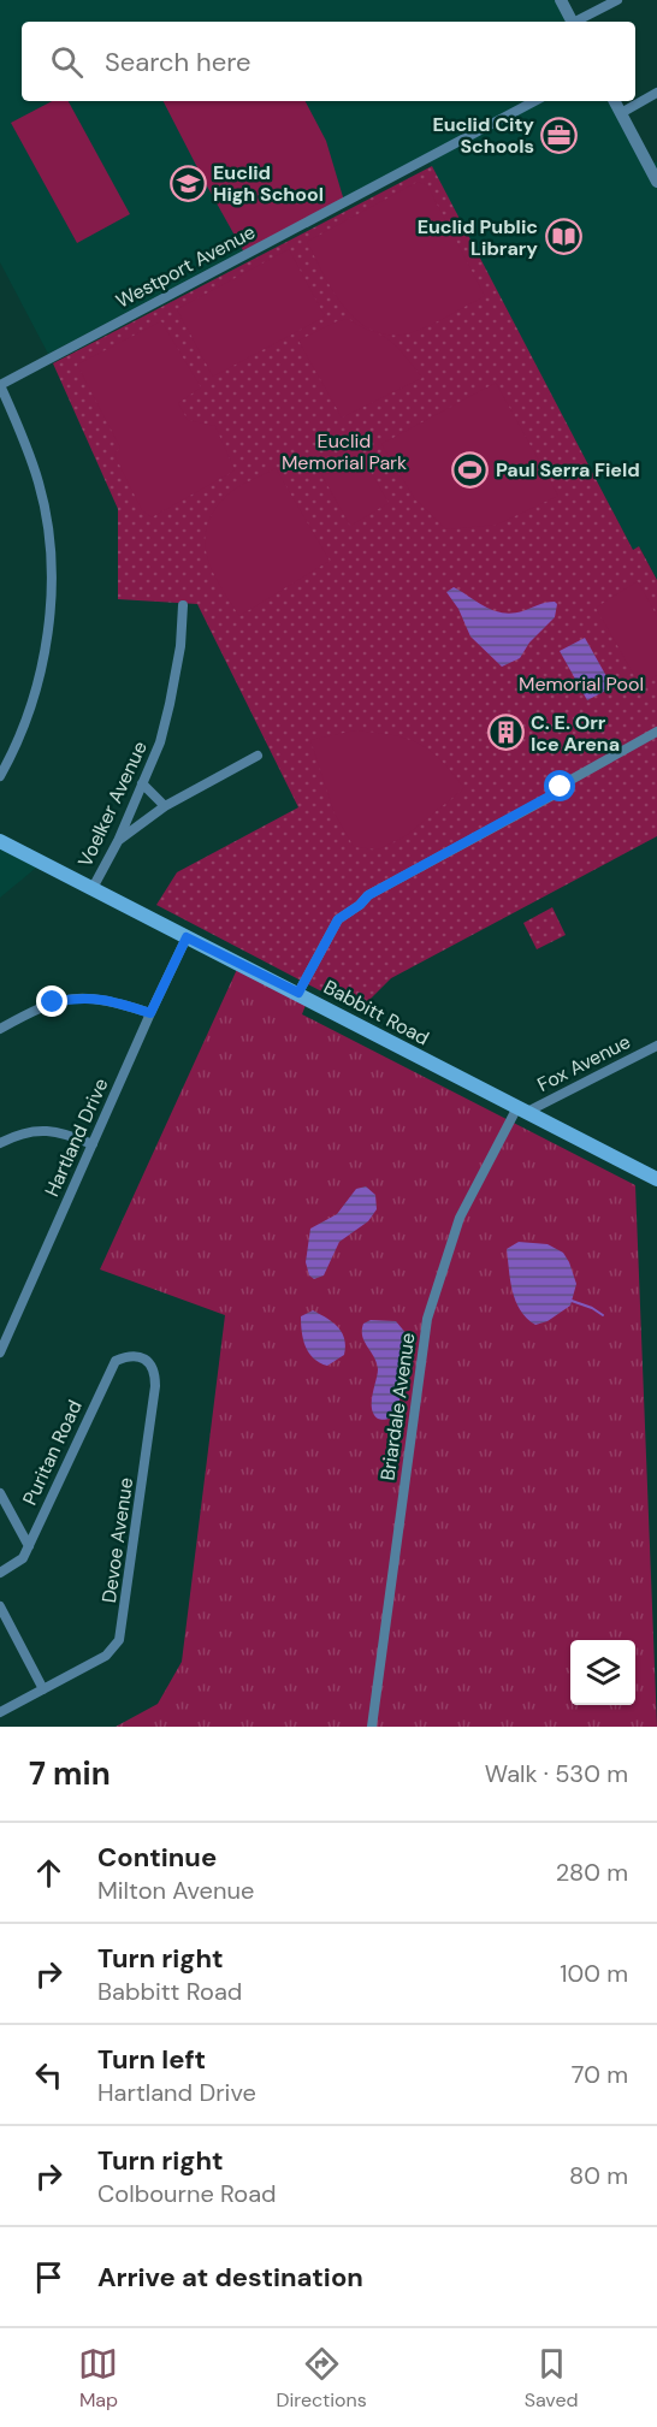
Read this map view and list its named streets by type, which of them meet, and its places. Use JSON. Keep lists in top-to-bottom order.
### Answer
{
  "streets": {
    "main road": ["Babbitt Road"],
    "street": [
      "Westport Avenue",
      "Voelker Avenue",
      "Fox Avenue",
      "Hartland Drive",
      "Briardale Avenue",
      "Puritan Road",
      "Devoe Avenue"
    ]
  },
  "crossings": [
    ["Voelker Avenue", "Babbitt Road"],
    ["Babbitt Road", "Fox Avenue"],
    ["Babbitt Road", "Hartland Drive"],
    ["Babbitt Road", "Briardale Avenue"],
    ["Fox Avenue", "Briardale Avenue"],
    ["Puritan Road", "Devoe Avenue"]
  ],
  "parks": ["Euclid Memorial Park", "Memorial Pool"],
  "places": {
    "office": ["Euclid City Schools"],
    "school or university": ["Euclid High School"],
    "library": ["Euclid Public Library"],
    "sports": ["Paul Serra Field"],
    "building": ["C. E. Orr Ice Arena"]
  },
  "page": {
    "search": "Search here",
    "heading": ["7 min", "Walk · 530 m"],
    "list": [
      ["Continue", "Milton Avenue", "280 m"],
      ["Turn right", "Babbitt Road", "100 m"],
      ["Turn left", "Hartland Drive", "70 m"],
      ["Turn right", "Colbourne Road", "80 m"],
      "Arrive at destination"
    ],
    "nav": ["Map", "Directions", "Saved"]
  }
}
